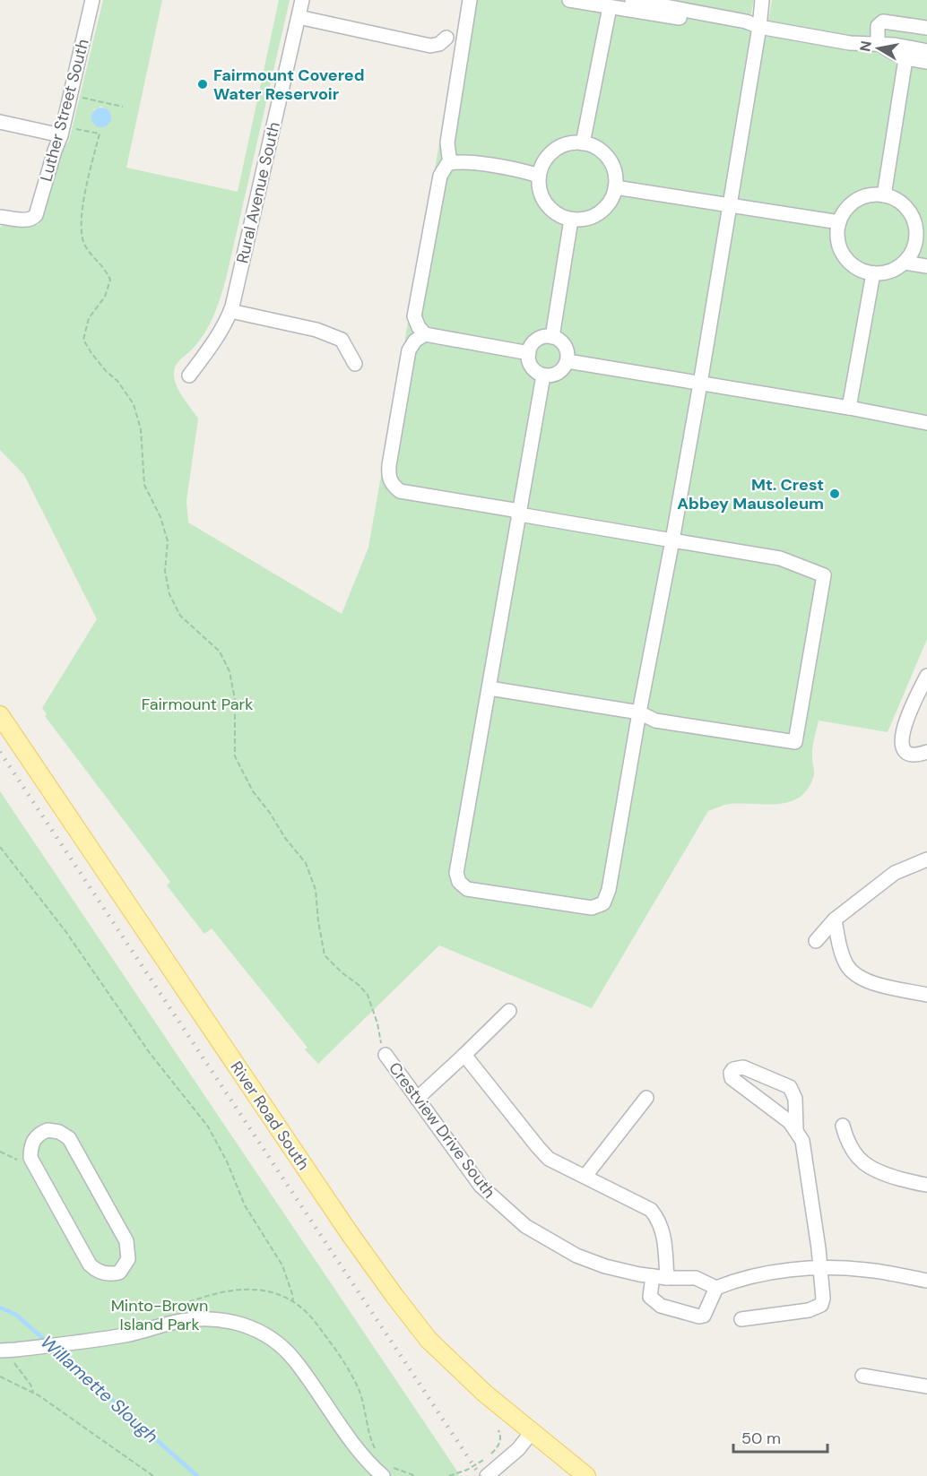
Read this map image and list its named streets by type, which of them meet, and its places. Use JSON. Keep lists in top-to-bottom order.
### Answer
{
  "streets": {
    "main road": ["River Road South"],
    "street": ["Luther Street South", "Rural Avenue South", "Crestview Drive South"]
  },
  "water": ["Willamette Slough"],
  "parks": ["Fairmount Park", "Minto-Brown Island Park"],
  "places": ["Fairmount Covered Water Reservoir", "Mt. Crest Abbey Mausoleum"],
  "scale_bar": "50 m",
  "north": "left"
}
